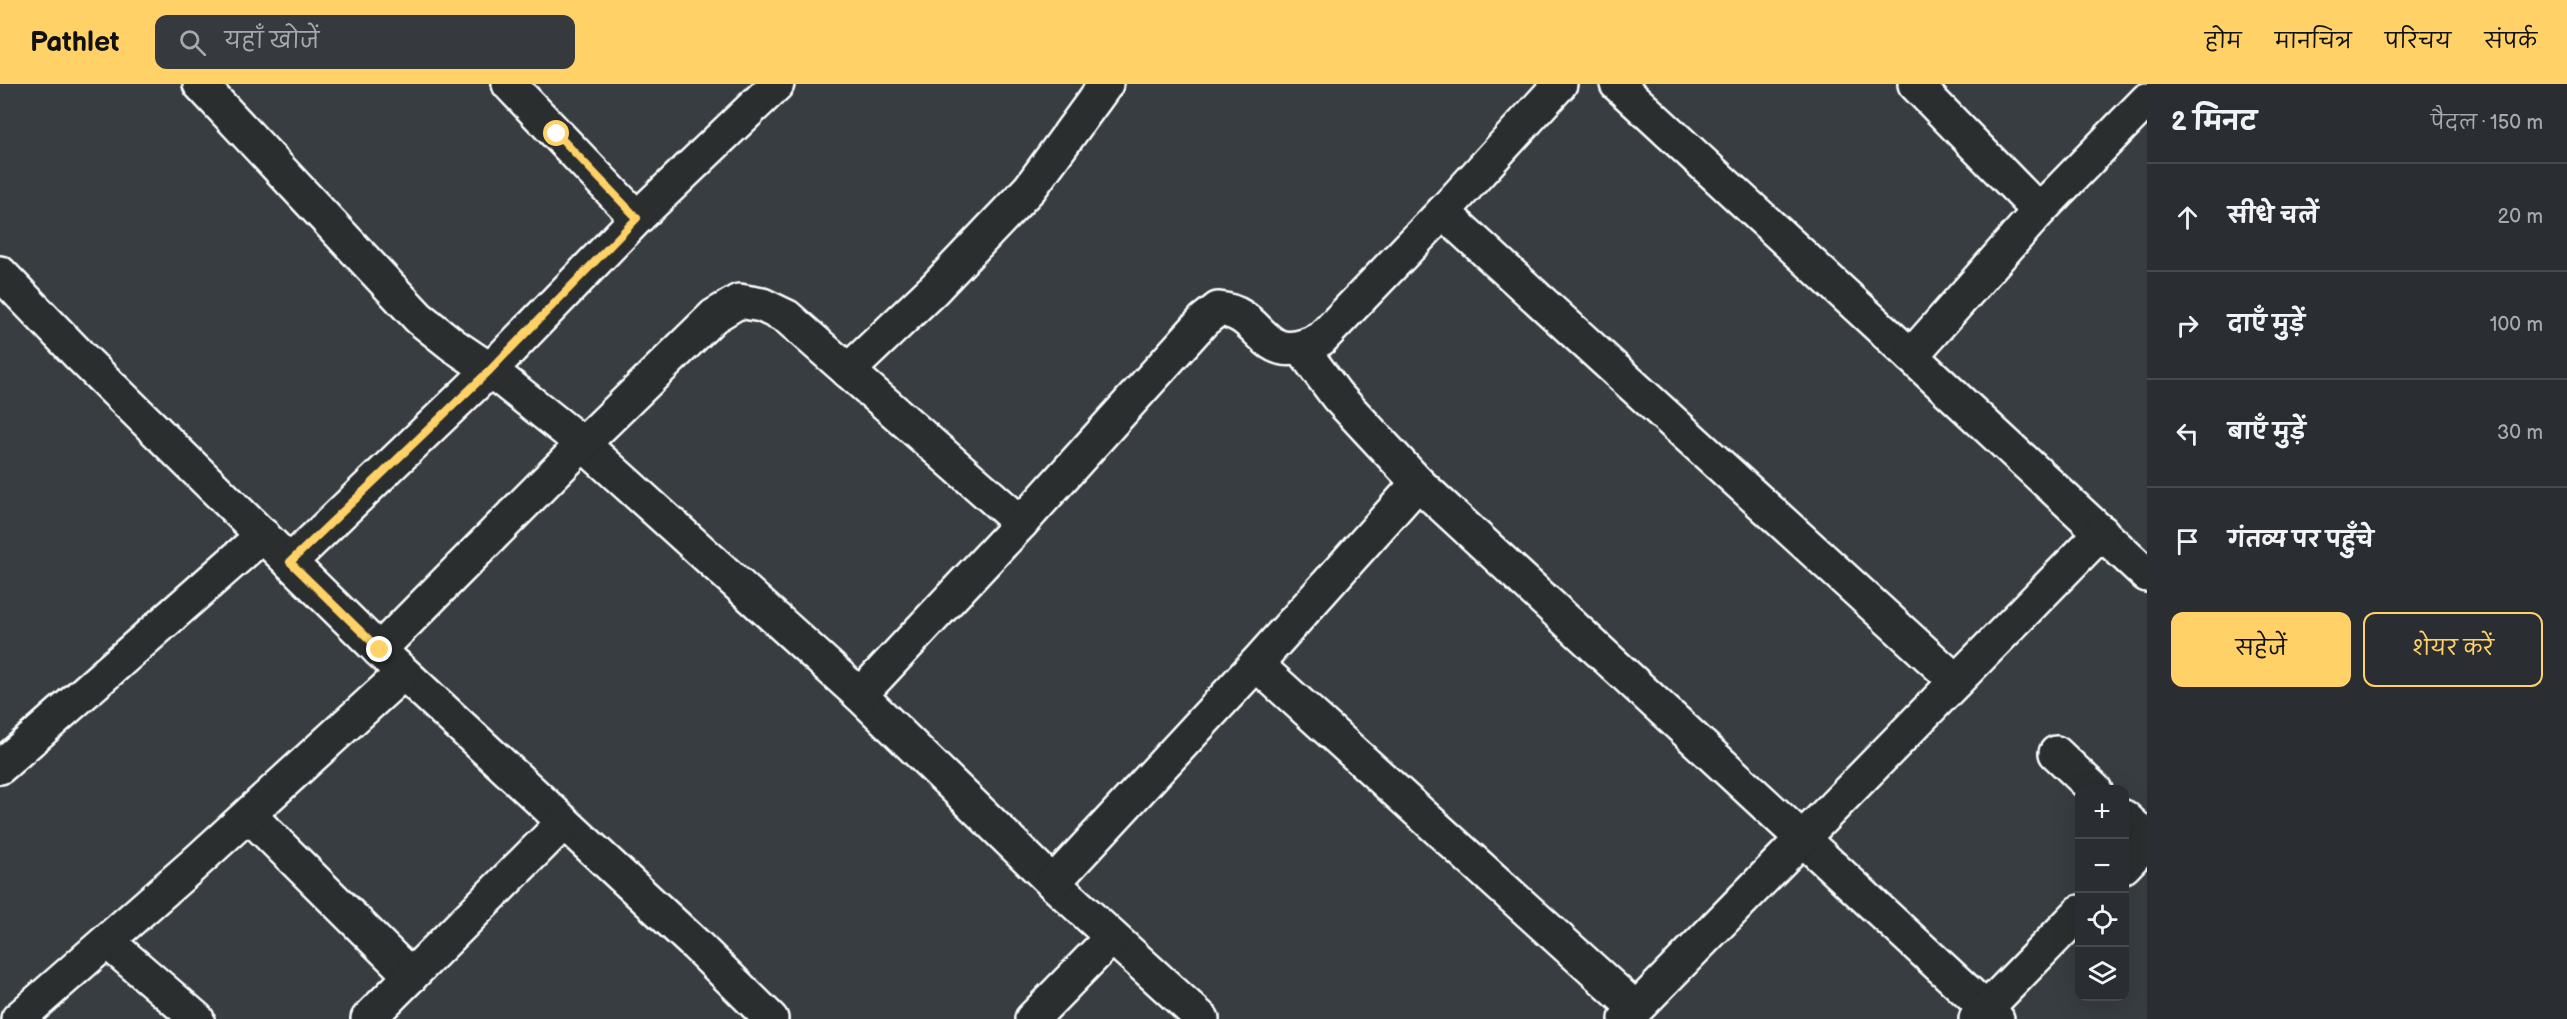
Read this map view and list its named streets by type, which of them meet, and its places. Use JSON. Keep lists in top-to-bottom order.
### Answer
{
  "page": {
    "header": "Pathlet",
    "search": "यहाँ खोजें",
    "nav": [
      "होम",
      "मानचित्र",
      "परिचय",
      "संपर्क"
    ],
    "heading": ["2 मिनट", "पैदल · 150 m"],
    "list": [
      ["सीधे चलें", "20 m"],
      ["दाएँ मुड़ें", "100 m"],
      ["बाएँ मुड़ें", "30 m"],
      "गंतव्य पर पहुँचे"
    ],
    "buttons": ["सहेजें", "शेयर करें"],
    "map_buttons": ["+", "−"]
  }
}
